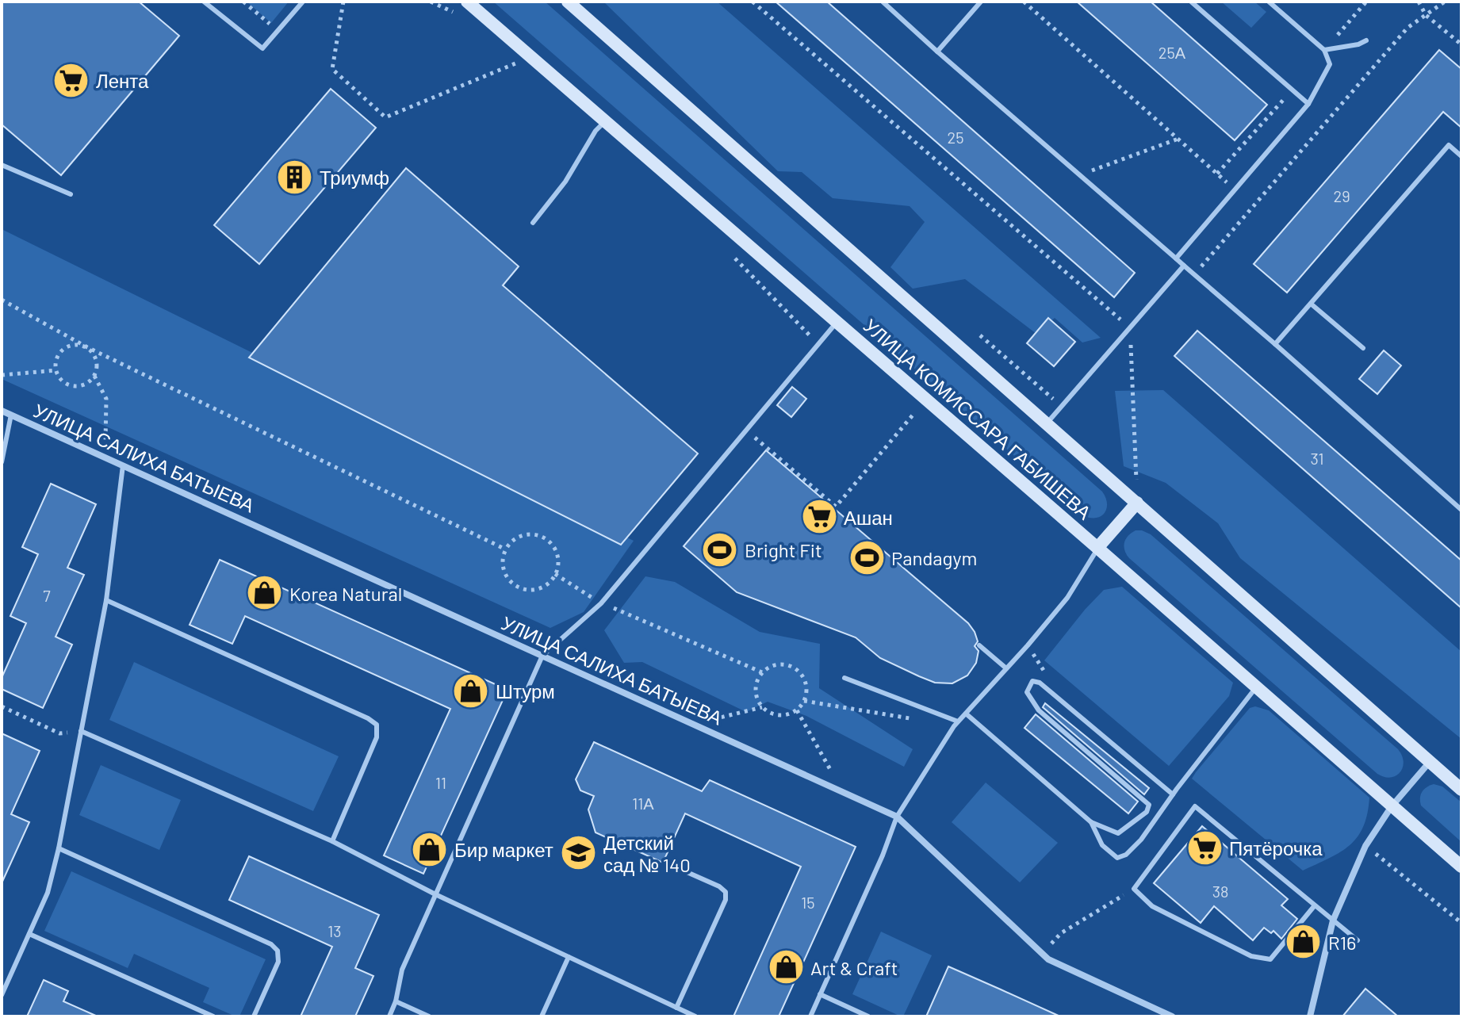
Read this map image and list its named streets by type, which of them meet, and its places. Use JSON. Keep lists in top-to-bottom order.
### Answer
{
  "streets": {
    "street": ["УЛИЦА КОМИССАРА ГАБИШЕВА", "УЛИЦА САЛИХА БАТЫЕВА"]
  },
  "places": {
    "supermarket": ["Лента", "Ашан", "Пятёрочка"],
    "building": ["Триумф"],
    "sports": ["Bright Fit", "Pandagym"],
    "shop": [
      "Korea Natural",
      "Штурм",
      "Бир маркет",
      "R16",
      "Art & Craft"
    ],
    "school or university": ["Детский сад № 140"]
  },
  "house_numbers": [
    "25А",
    "25",
    "29",
    "31",
    "7",
    "11",
    "11А",
    "38",
    "15",
    "13"
  ]
}
